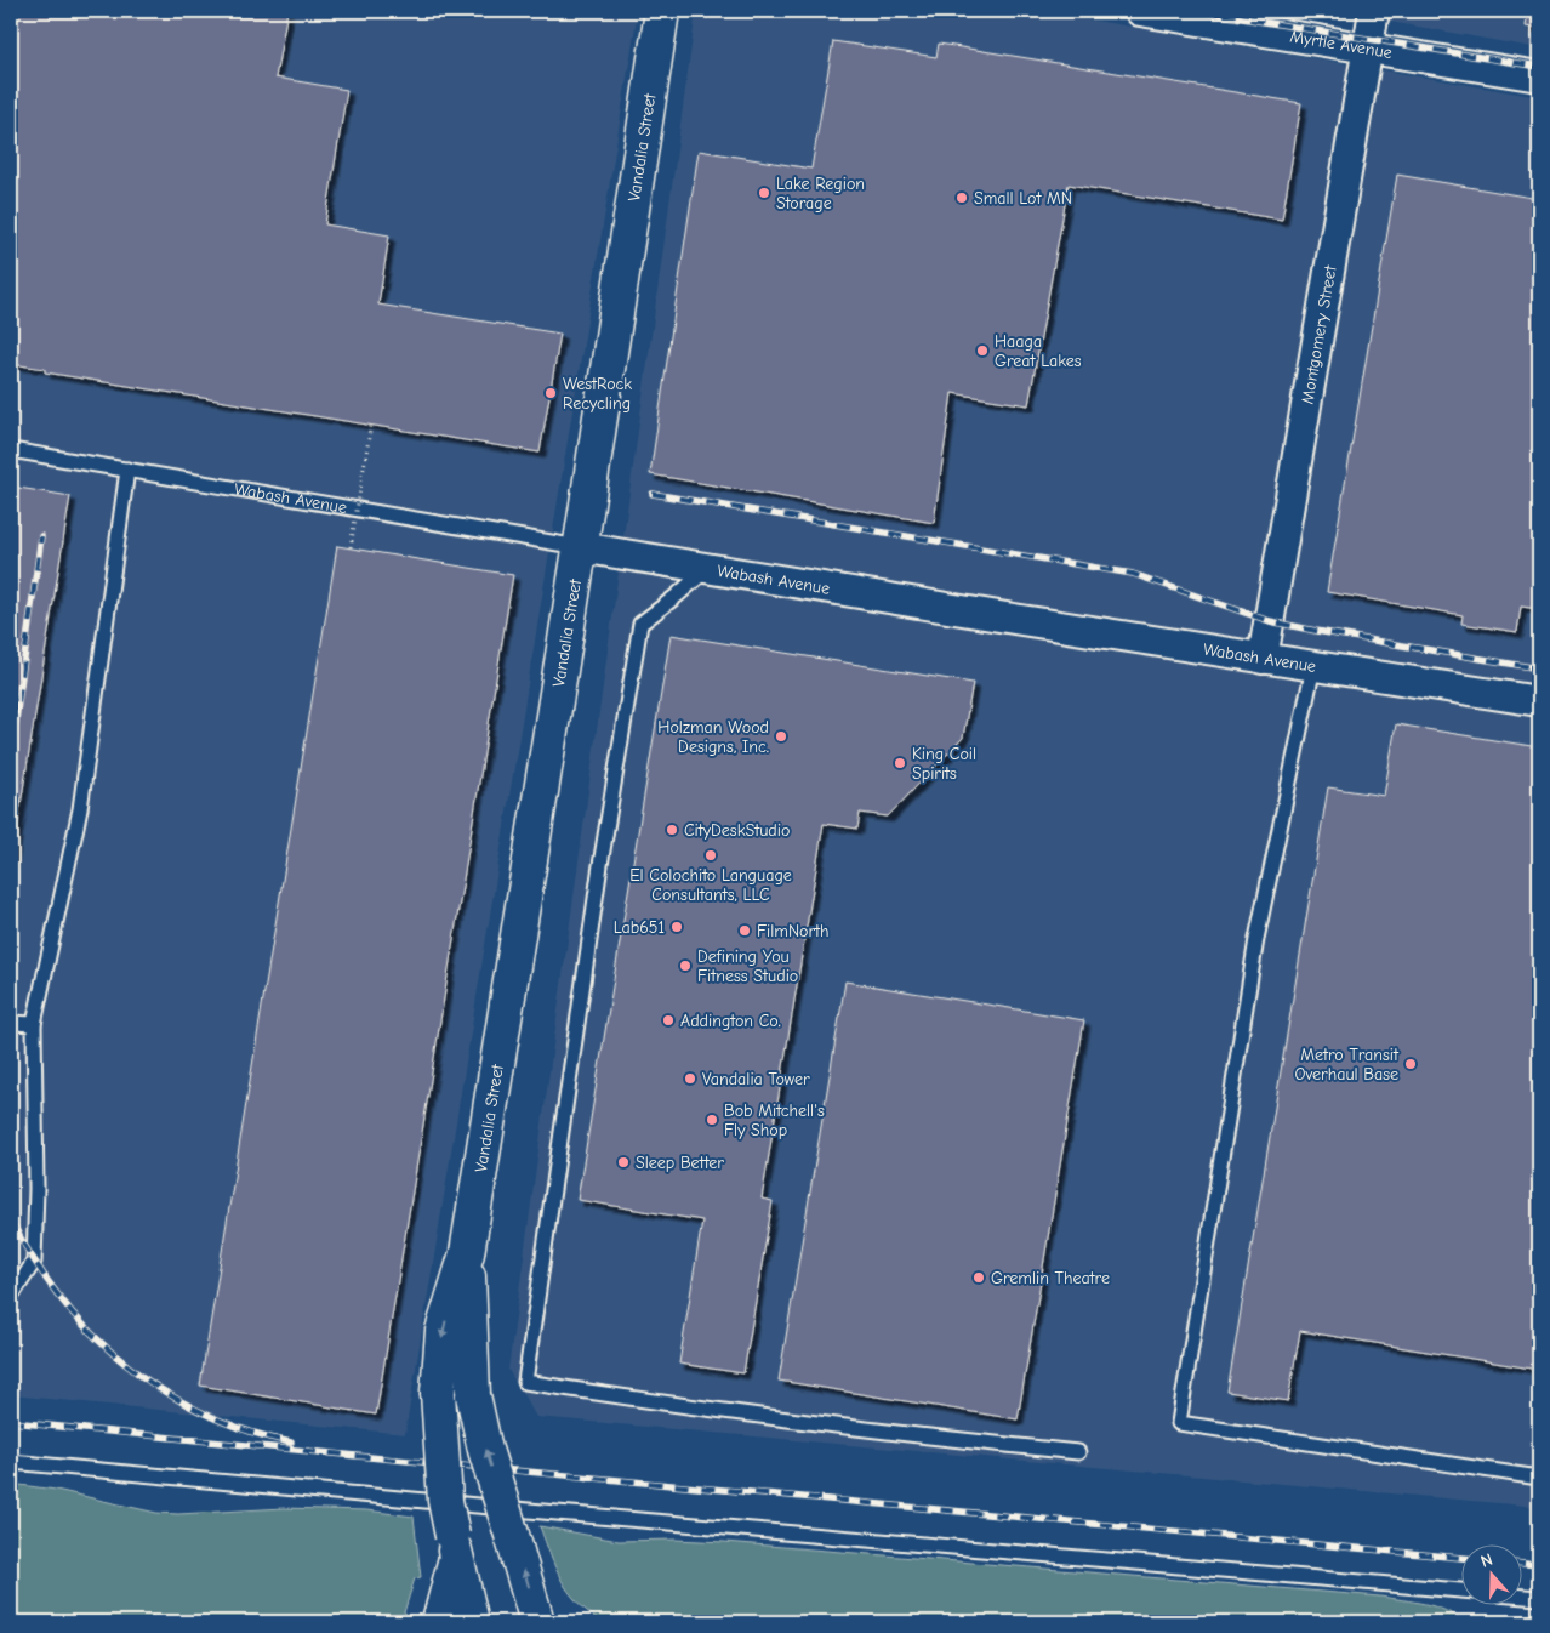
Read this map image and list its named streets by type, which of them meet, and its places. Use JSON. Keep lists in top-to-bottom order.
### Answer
{
  "streets": {
    "main road": ["Vandalia Street"],
    "street": ["Myrtle Avenue", "Montgomery Street", "Wabash Avenue"]
  },
  "crossings": [
    ["Myrtle Avenue", "Montgomery Street"],
    ["Vandalia Street", "Wabash Avenue"],
    ["Montgomery Street", "Wabash Avenue"]
  ],
  "places": [
    "Lake Region Storage",
    "Small Lot MN",
    "Haaga Great Lakes",
    "WestRock Recycling",
    "Holzman Wood Designs, Inc.",
    "King Coil Spirits",
    "CityDeskStudio",
    "El Colochito Language Consultants, LLC",
    "Lab651",
    "FilmNorth",
    "Defining You Fitness Studio",
    "Addington Co.",
    "Metro Transit Overhaul Base",
    "Vandalia Tower",
    "Bob Mitchell's Fly Shop",
    "Sleep Better",
    "Gremlin Theatre"
  ],
  "north": "top"
}
